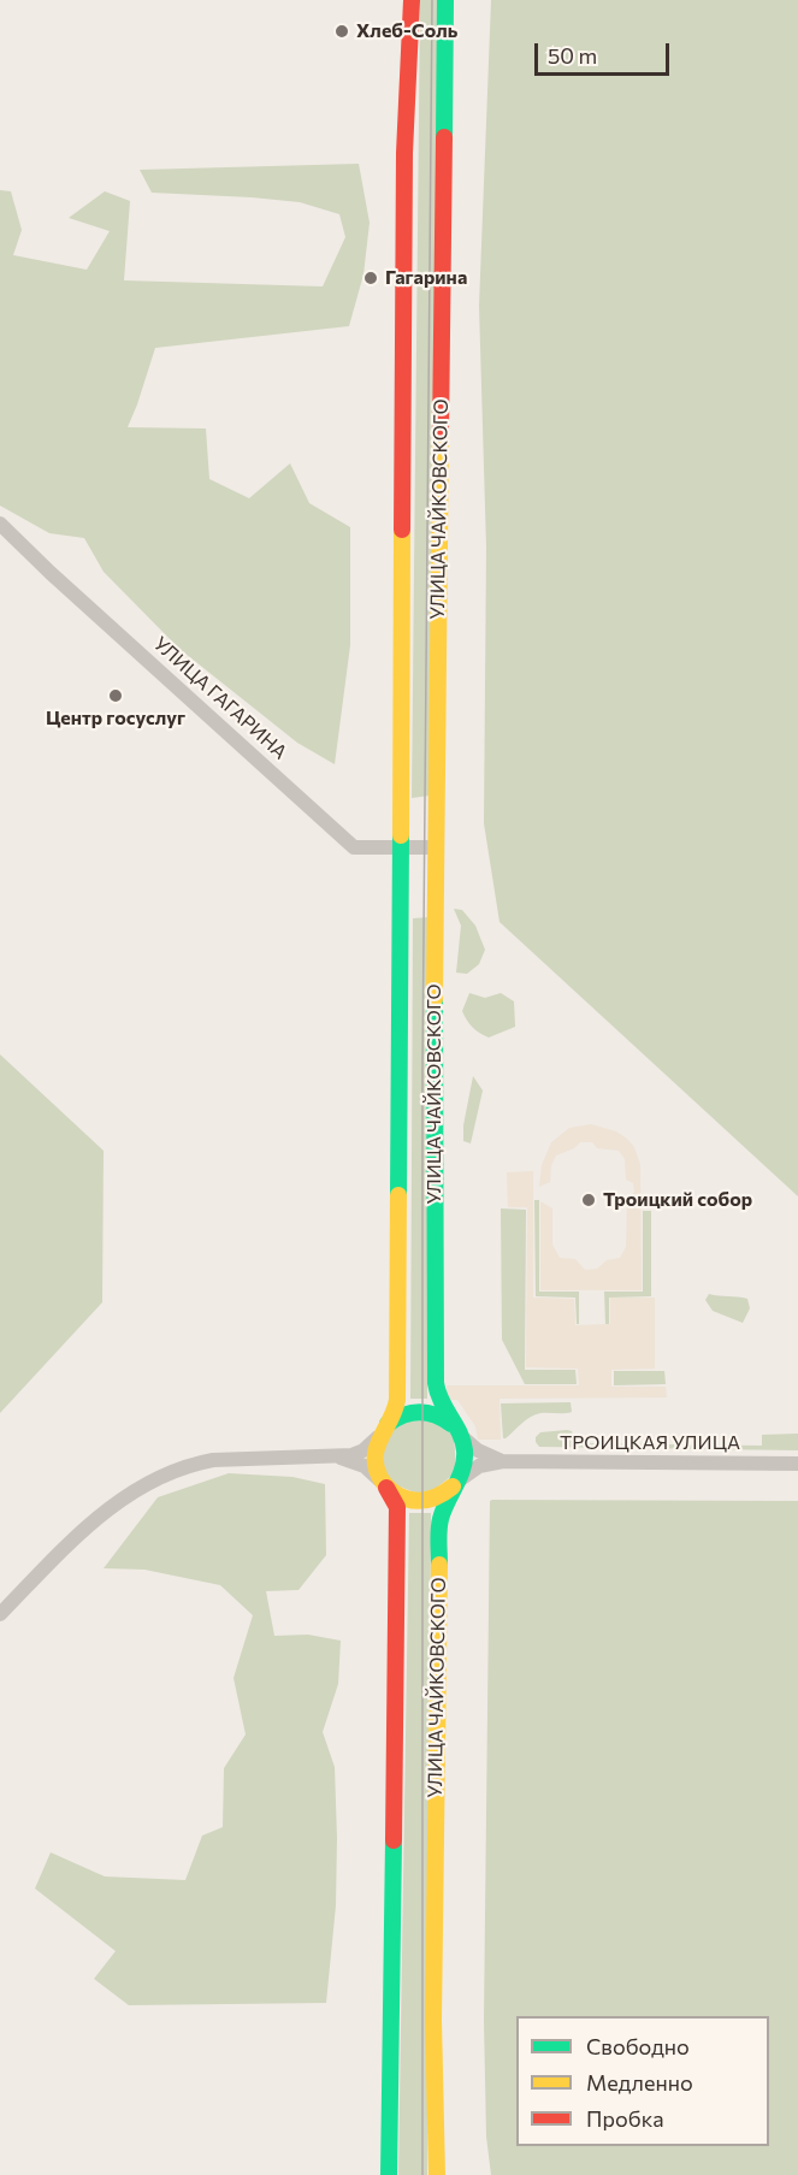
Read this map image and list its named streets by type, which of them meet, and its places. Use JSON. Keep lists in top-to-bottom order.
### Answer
{
  "streets": {
    "main road": ["УЛИЦА ЧАЙКОВСКОГО"],
    "street": ["УЛИЦА ГАГАРИНА", "ТРОИЦКАЯ УЛИЦА"]
  },
  "crossings": [
    ["УЛИЦА ЧАЙКОВСКОГО", "УЛИЦА ГАГАРИНА"]
  ],
  "places": [
    "Хлеб-Соль",
    "Гагарина",
    "Центр госуслуг",
    "Троицкий собор"
  ],
  "legend": ["Свободно", "Медленно", "Пробка"],
  "scale_bar": "50 m"
}
